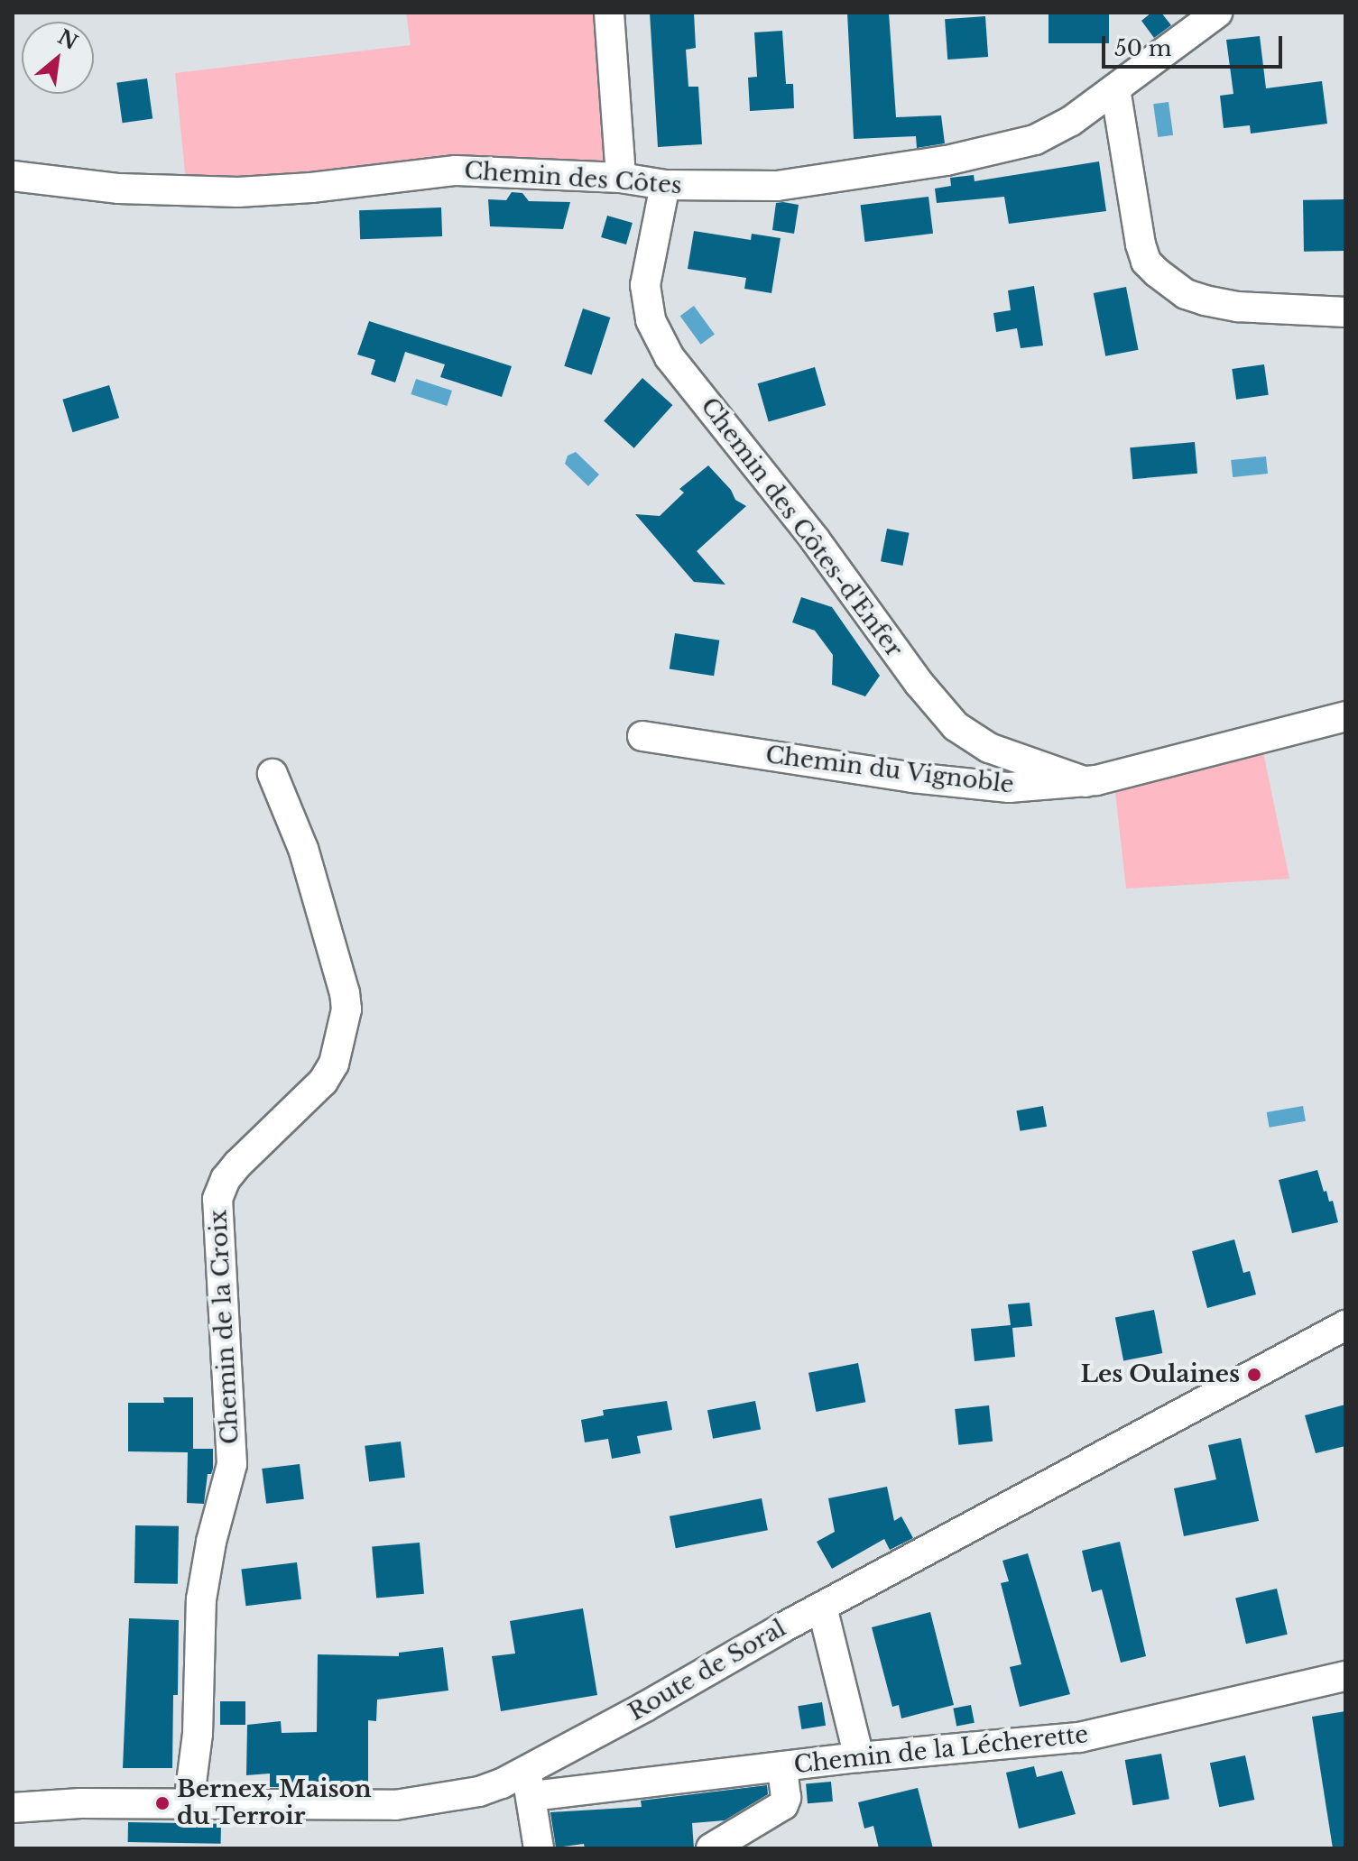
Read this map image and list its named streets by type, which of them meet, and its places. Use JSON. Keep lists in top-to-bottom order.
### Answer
{
  "streets": {
    "street": [
      "Chemin des Côtes",
      "Chemin des Côtes-d'Enfer",
      "Chemin du Vignoble",
      "Chemin de la Croix",
      "Route de Soral",
      "Chemin de la Lécherette"
    ]
  },
  "crossings": [
    ["Chemin des Côtes", "Chemin des Côtes-d'Enfer"],
    ["Chemin des Côtes-d'Enfer", "Chemin du Vignoble"],
    ["Chemin de la Croix", "Route de Soral"],
    ["Route de Soral", "Chemin de la Lécherette"]
  ],
  "places": ["Les Oulaines", "Bernex, Maison du Terroir"],
  "scale_bar": "50 m",
  "north": "top right"
}
